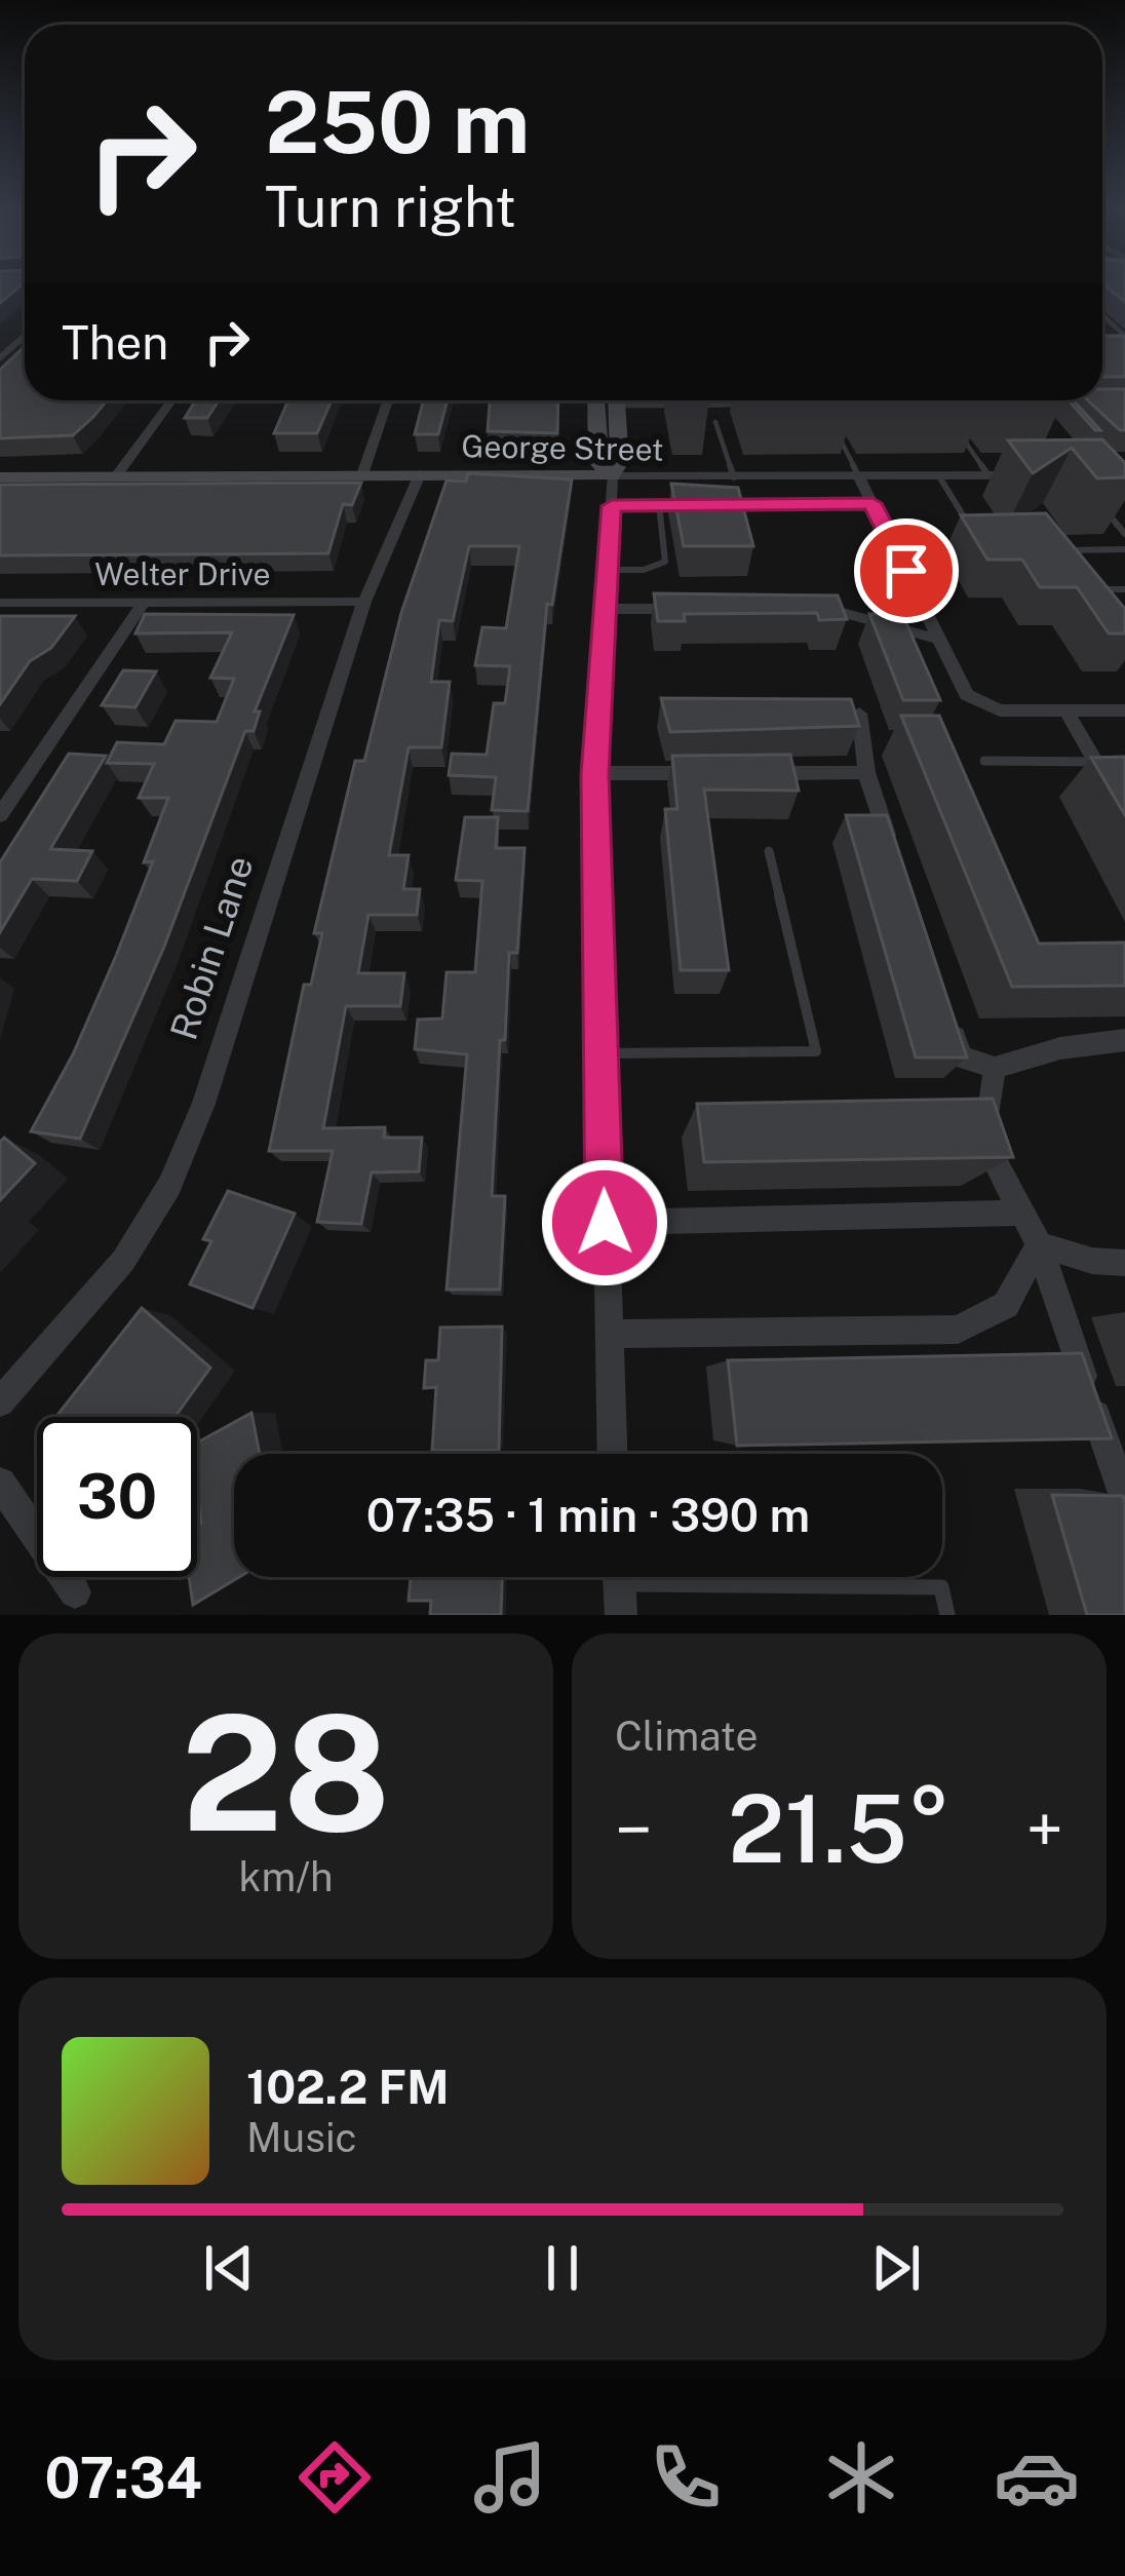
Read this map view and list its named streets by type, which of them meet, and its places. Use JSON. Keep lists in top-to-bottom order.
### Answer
{
  "streets": {
    "street": ["George Street", "Welter Drive", "Robin Lane"]
  },
  "crossings": [
    ["George Street", "Robin Lane"],
    ["Welter Drive", "Robin Lane"]
  ],
  "page": {
    "turn": ["250 m", "Turn right"],
    "then": "Then",
    "limit": "30",
    "trip": "07:35 · 1 min · 390 m",
    "tile": [
      ["28", "km/h"],
      "Climate"
    ],
    "heat": ["−", "21.5°", "+"],
    "song": ["102.2 FM", "Music"],
    "tabs": "07:34"
  }
}
